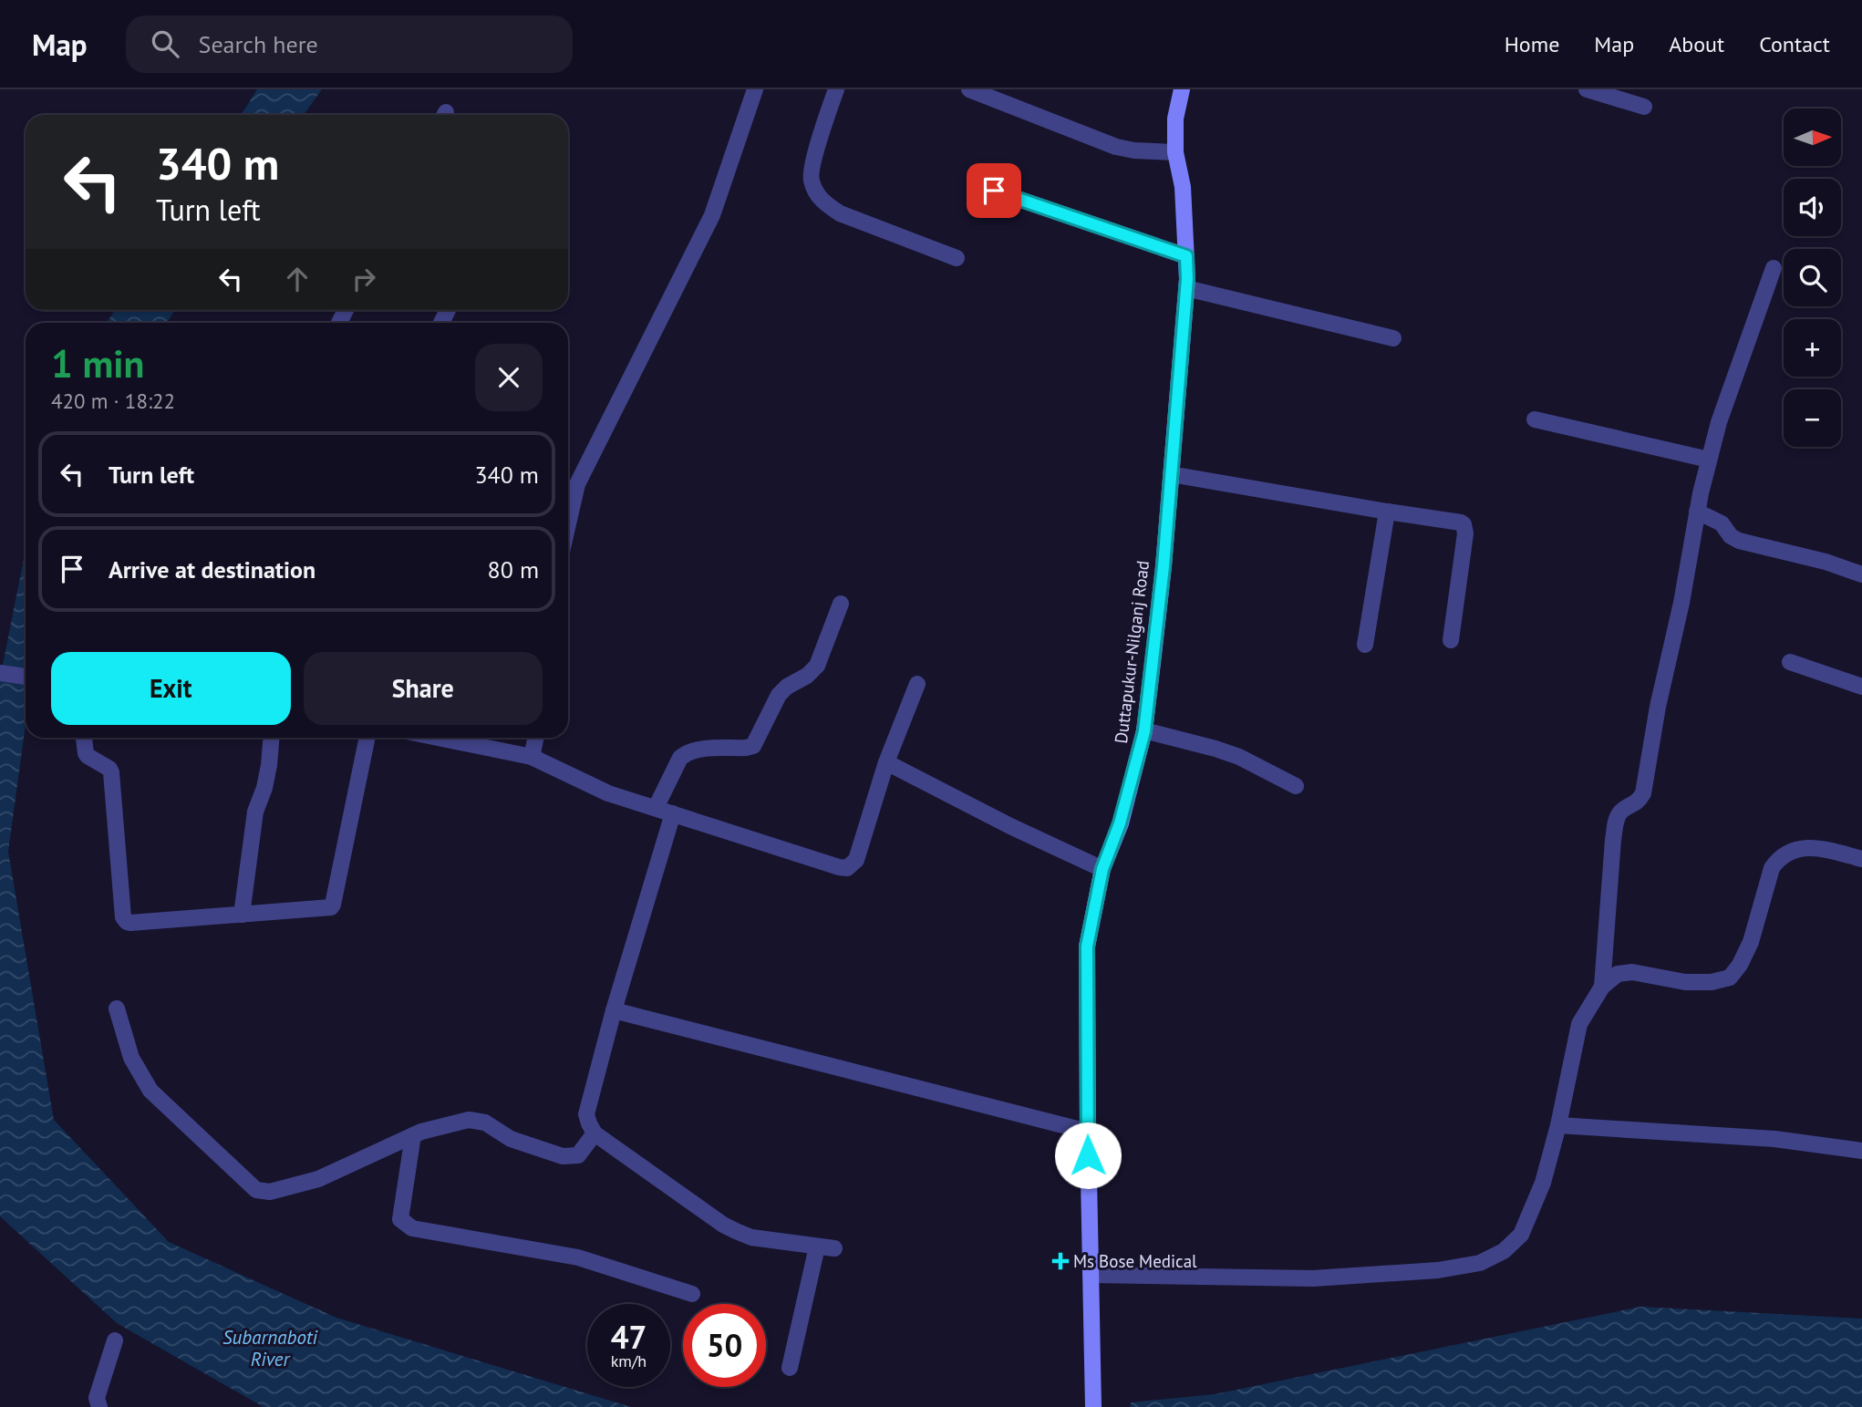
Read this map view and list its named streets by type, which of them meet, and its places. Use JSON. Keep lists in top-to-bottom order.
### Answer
{
  "streets": {
    "main road": ["Duttapukur-Nilganj Road"]
  },
  "water": ["Subarnaboti River"],
  "places": {
    "health": ["Ms Bose Medical"]
  },
  "north": "right",
  "page": {
    "header": "Map",
    "search": "Search here",
    "nav": [
      "Home",
      "Map",
      "About",
      "Contact"
    ],
    "map_buttons": ["+", "−"],
    "turn": ["340 m", "Turn left"],
    "heading": ["1 min", "420 m · 18:22"],
    "list": [
      {
        "name": "Turn left",
        "value": "340 m"
      },
      {
        "name": "Arrive at destination",
        "value": "80 m"
      }
    ],
    "buttons": ["Exit", "Share"],
    "speed": "47 km/h",
    "limit": "50"
  }
}
